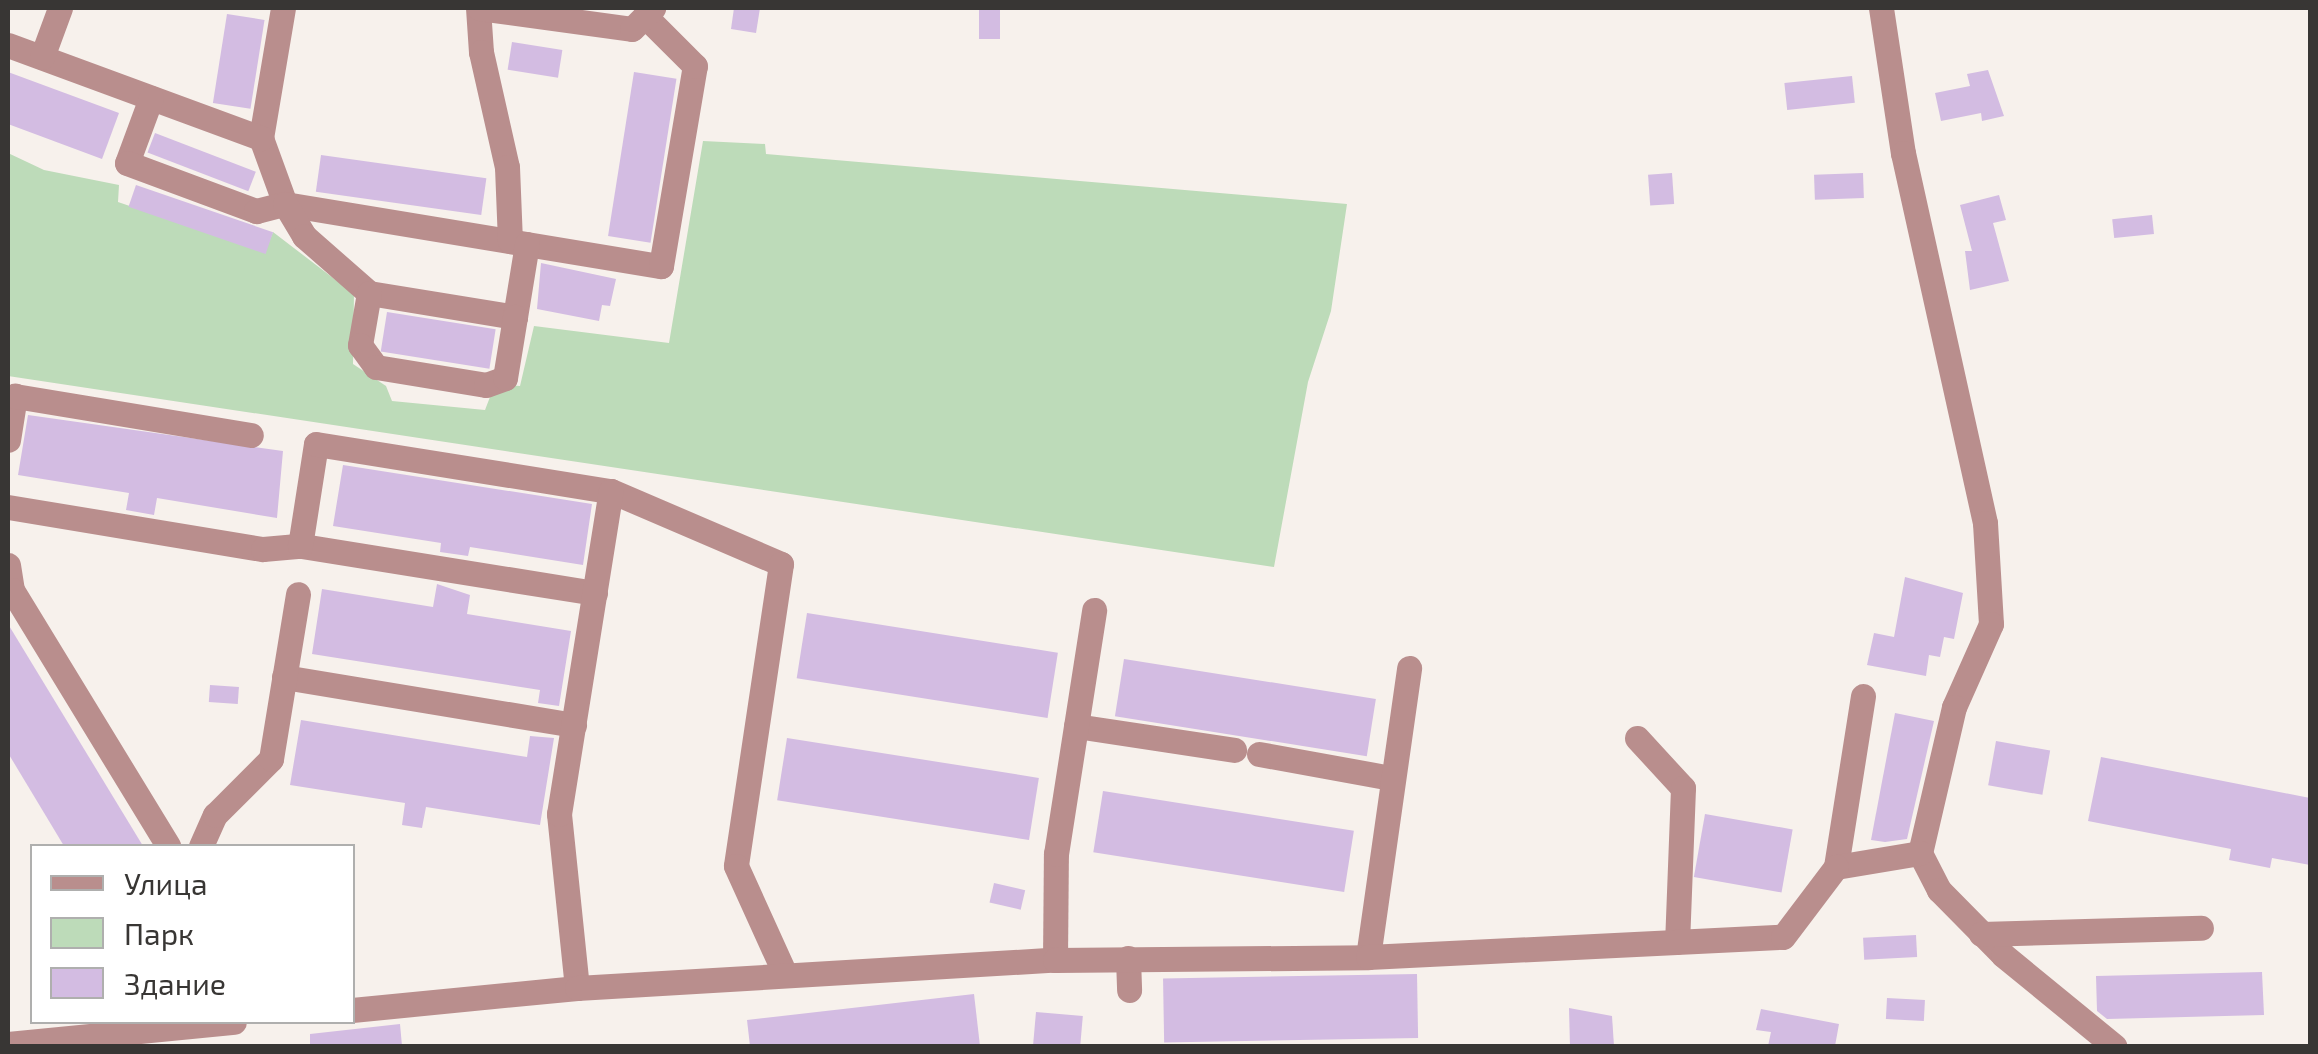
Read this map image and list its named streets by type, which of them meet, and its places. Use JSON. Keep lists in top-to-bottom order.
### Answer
{
  "legend": ["Улица", "Парк", "Здание"]
}
